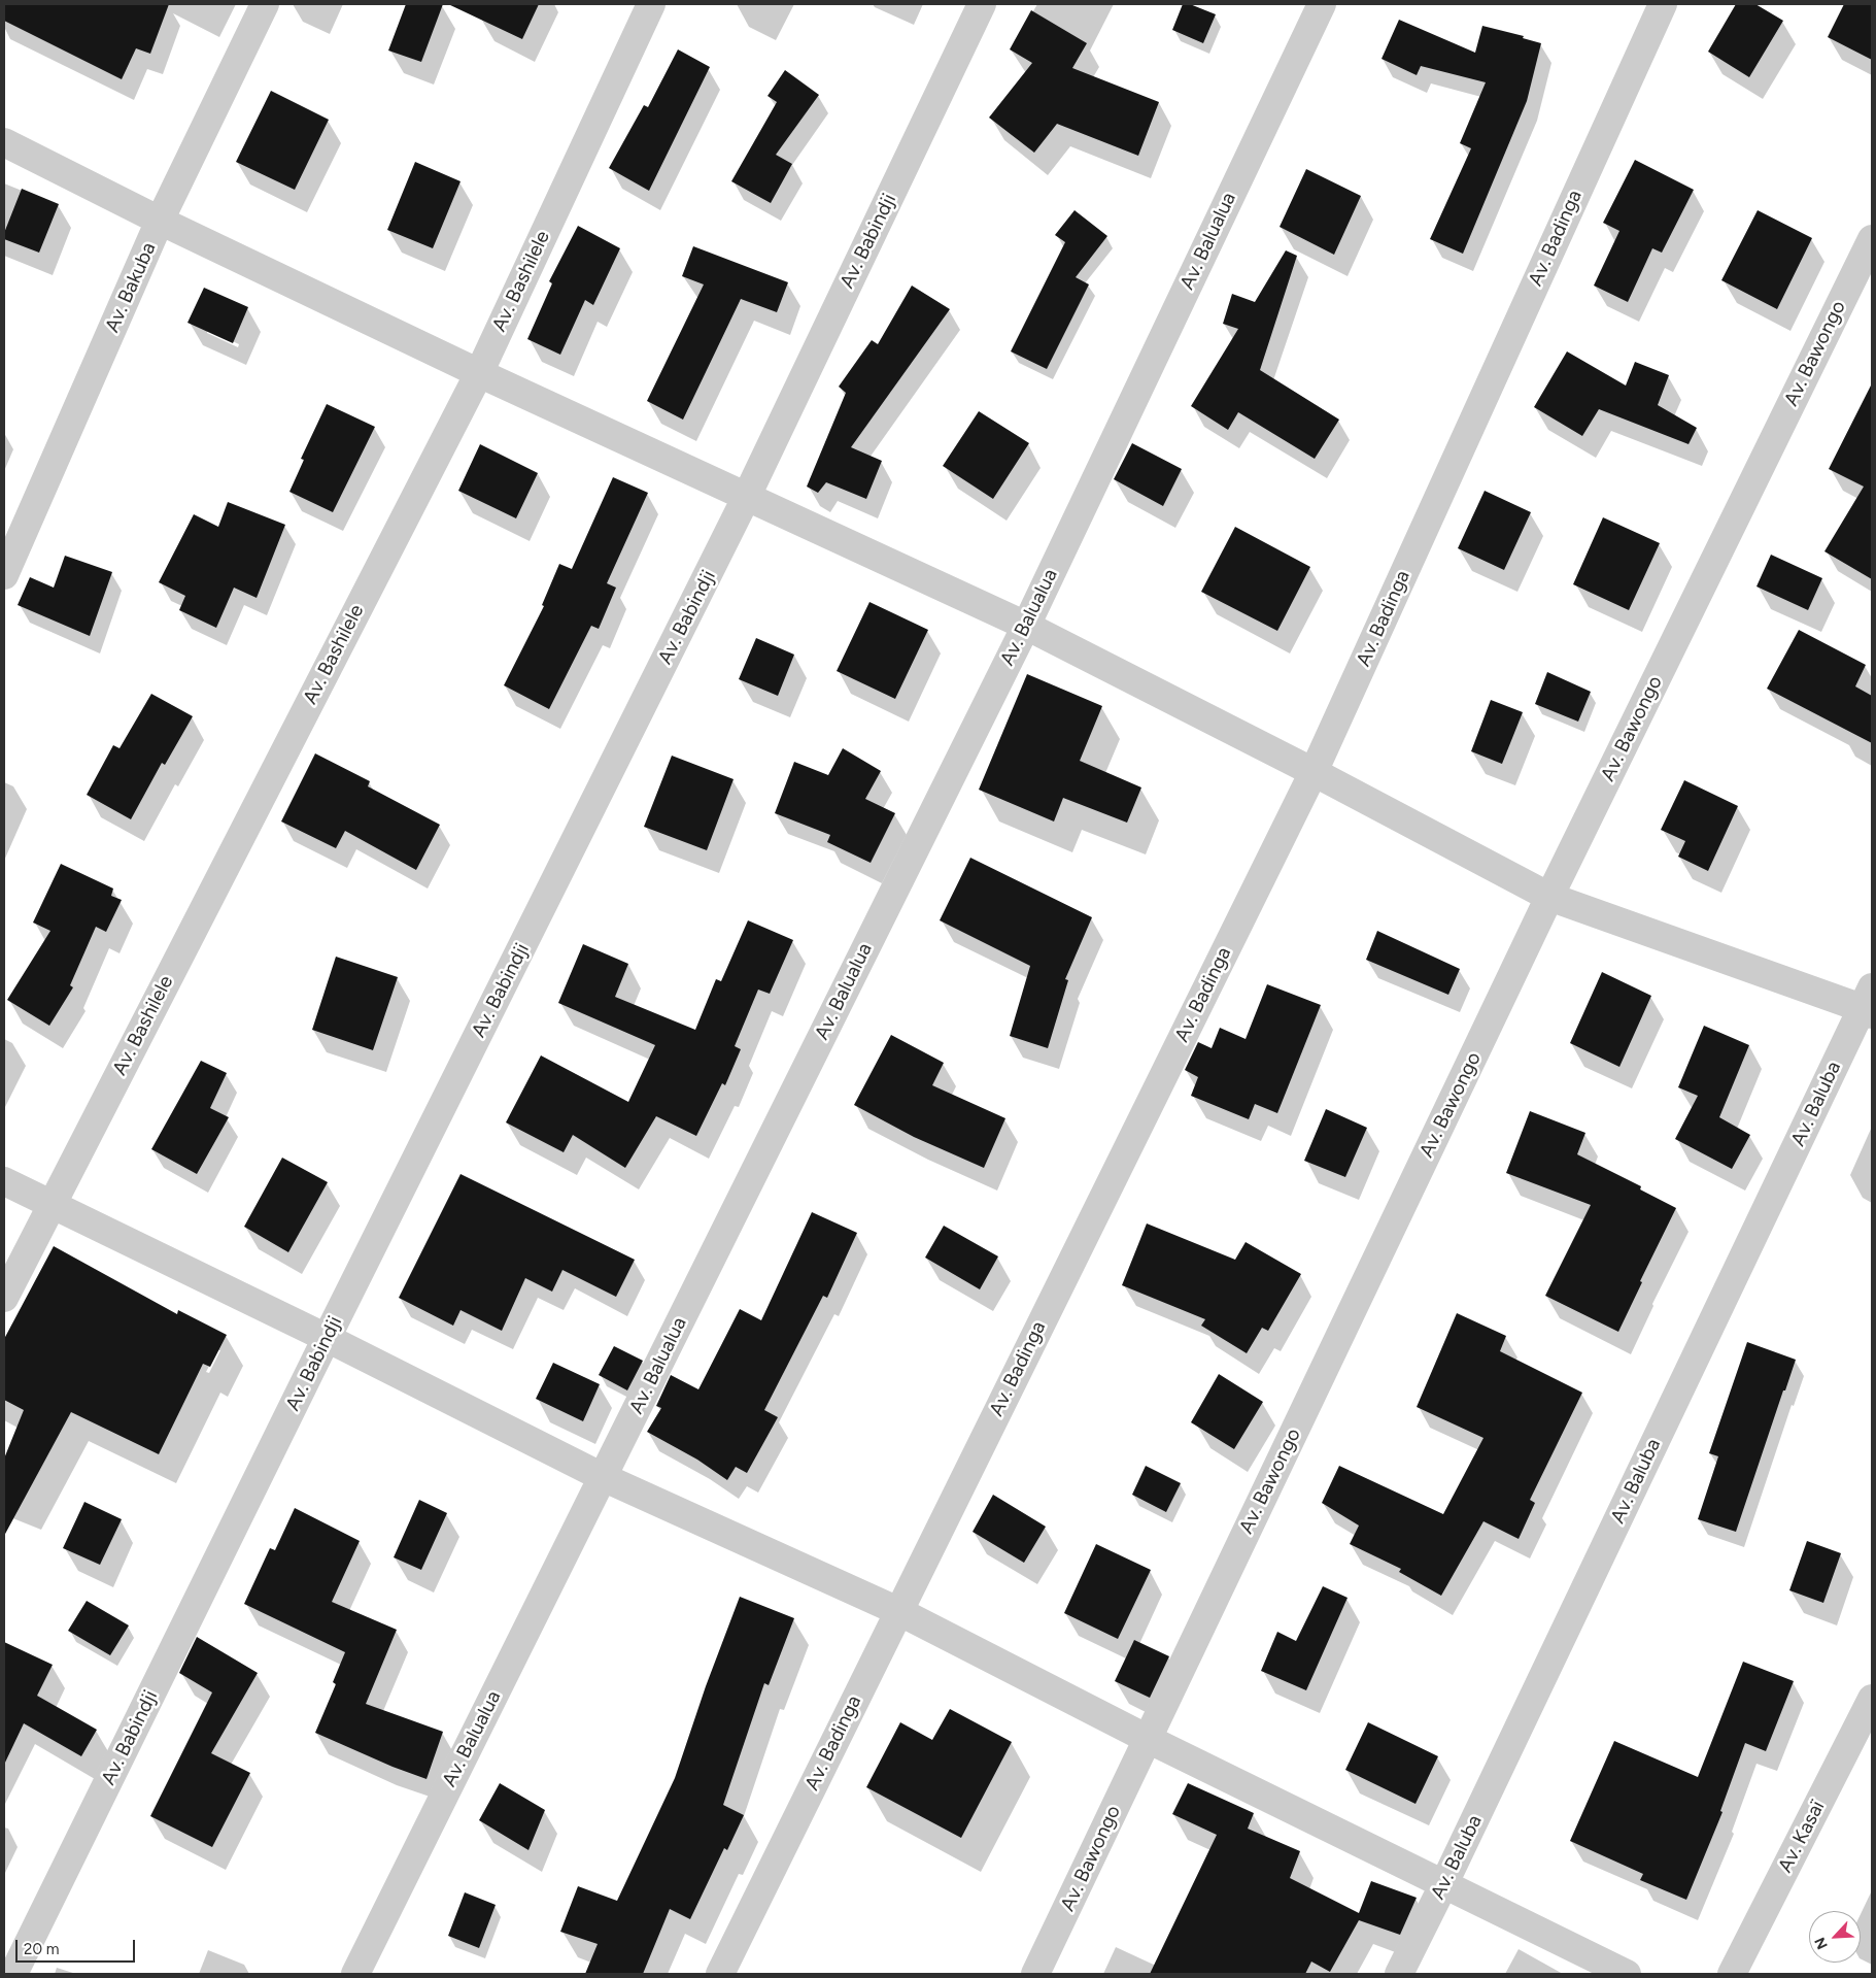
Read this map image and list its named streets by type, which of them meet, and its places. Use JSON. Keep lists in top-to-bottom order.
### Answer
{
  "streets": {
    "street": [
      "Av. Badinga",
      "Av. Babindji",
      "Av. Balualua",
      "Av. Bashilele",
      "Av. Bakuba",
      "Av. Bawongo",
      "Av. Baluba",
      "Av. Kasaï"
    ]
  },
  "scale_bar": "20 m",
  "north": "bottom left"
}
